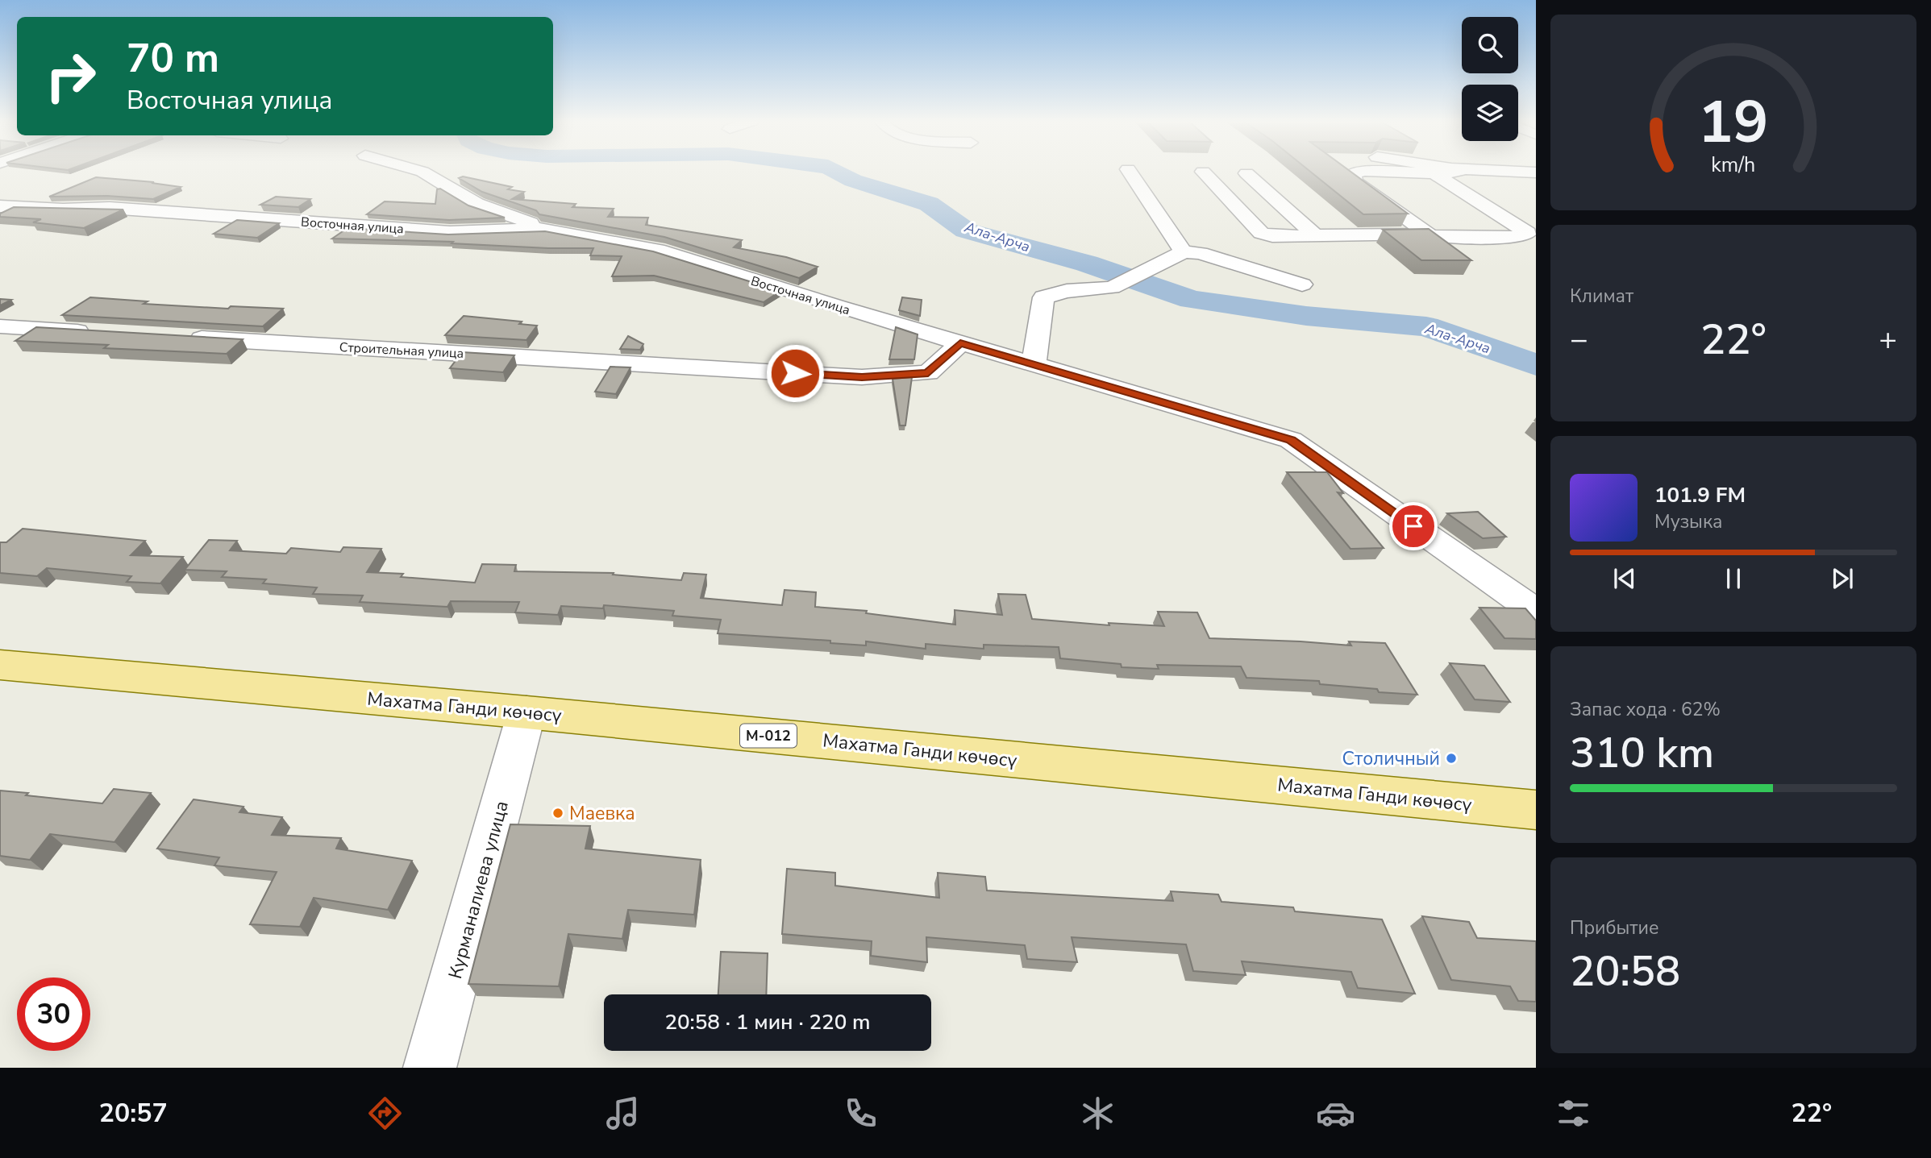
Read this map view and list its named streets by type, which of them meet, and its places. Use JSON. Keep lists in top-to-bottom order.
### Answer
{
  "streets": {
    "main road": ["Махатма Ганди көчөсү", "М-012"],
    "street": ["Восточная улица", "Строительная улица", "Курманалиева улица"]
  },
  "crossings": [
    ["Восточная улица", "Строительная улица"],
    ["Махатма Ганди көчөсү", "Курманалиева улица"]
  ],
  "water": ["Ала-Арча"],
  "places": ["Столичный", "Маевка"],
  "page": {
    "turn": ["70 m", "Восточная улица"],
    "tile": [
      "Климат",
      ["Запас хода · 62%", "310 km"],
      ["Прибытие", "20:58"]
    ],
    "heat": ["−", "22°", "+"],
    "song": ["101.9 FM", "Музыка"],
    "limit": "30",
    "trip": "20:58 · 1 мин · 220 m",
    "tabs": ["20:57", "22°"],
    "gauge": ["19", "km/h"]
  }
}
